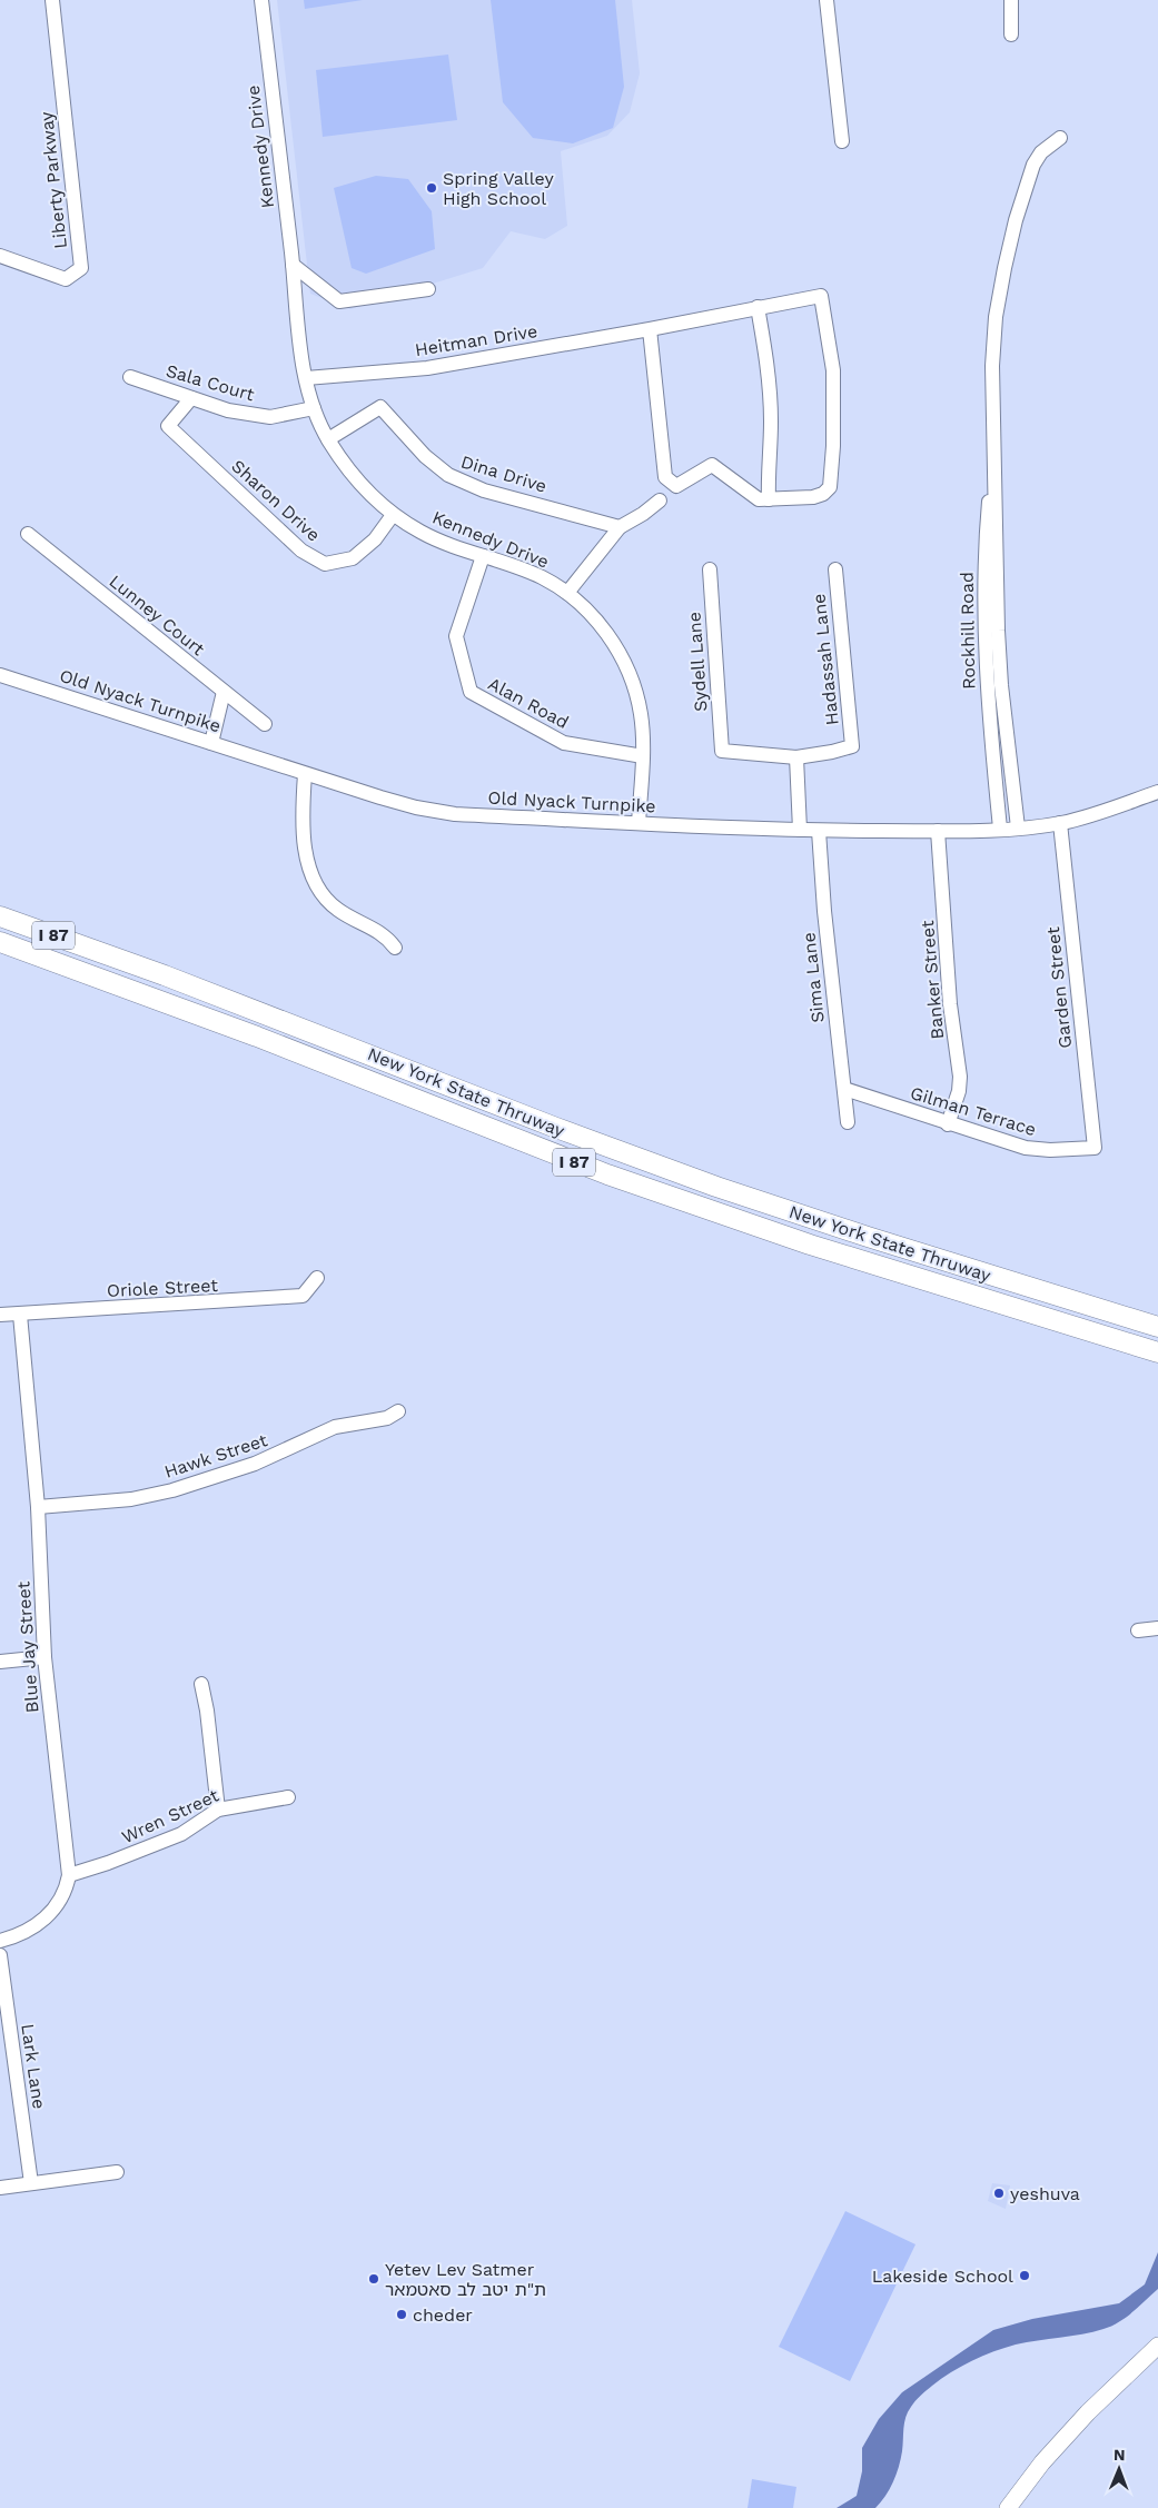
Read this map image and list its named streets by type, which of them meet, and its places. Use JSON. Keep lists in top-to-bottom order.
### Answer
{
  "streets": {
    "highway": ["I 87", "New York State Thruway"],
    "street": [
      "Kennedy Drive",
      "Liberty Parkway",
      "Heitman Drive",
      "Sala Court",
      "Dina Drive",
      "Sharon Drive",
      "Lunney Court",
      "Rockhill Road",
      "Hadassah Lane",
      "Sydell Lane",
      "Old Nyack Turnpike",
      "Alan Road",
      "Sima Lane",
      "Banker Street",
      "Garden Street",
      "Gilman Terrace",
      "Oriole Street",
      "Hawk Street",
      "Blue Jay Street",
      "Wren Street",
      "Lark Lane"
    ]
  },
  "crossings": [
    ["Kennedy Drive", "Heitman Drive"],
    ["Kennedy Drive", "Sala Court"],
    ["Kennedy Drive", "Dina Drive"],
    ["Kennedy Drive", "Sharon Drive"],
    ["Kennedy Drive", "Old Nyack Turnpike"],
    ["Kennedy Drive", "Alan Road"],
    ["Sala Court", "Sharon Drive"],
    ["Rockhill Road", "Old Nyack Turnpike"],
    ["Hadassah Lane", "Sydell Lane"],
    ["Old Nyack Turnpike", "Sima Lane"],
    ["Old Nyack Turnpike", "Banker Street"],
    ["Old Nyack Turnpike", "Garden Street"],
    ["Sima Lane", "Gilman Terrace"],
    ["Banker Street", "Gilman Terrace"],
    ["Garden Street", "Gilman Terrace"],
    ["Oriole Street", "Blue Jay Street"],
    ["Hawk Street", "Blue Jay Street"],
    ["Blue Jay Street", "Wren Street"]
  ],
  "places": [
    "Spring Valley High School",
    "yeshuva",
    "Lakeside School",
    "Yetev Lev Satmer ת\"ת יטב לב סאטמאר",
    "cheder"
  ],
  "north": "top"
}
